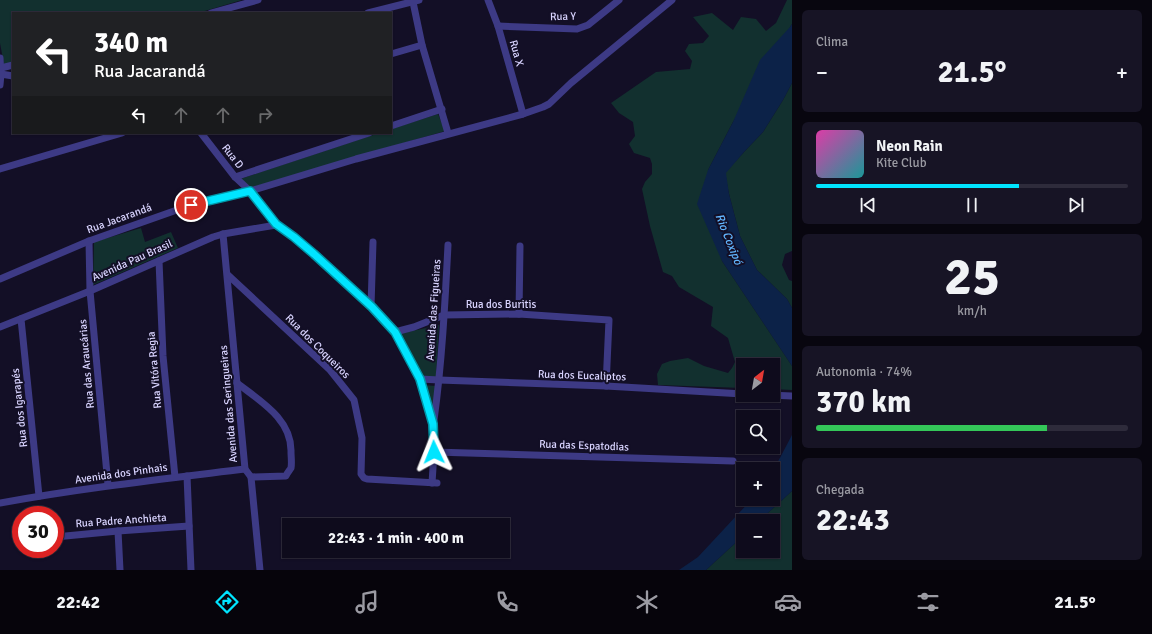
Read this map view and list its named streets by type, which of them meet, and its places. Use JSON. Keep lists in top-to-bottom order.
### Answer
{
  "streets": {
    "street": [
      "Rua Y",
      "Rua X",
      "Rua D",
      "Rua Jacarandá",
      "Avenida Pau Brasil",
      "Rua dos Buritis",
      "Avenida das Figueiras",
      "Rua dos Coqueiros",
      "Rua das Araucárias",
      "Rua Vitóra Regia",
      "Rua dos Eucaliptos",
      "Avenida das Seringueiras",
      "Rua dos Igarapés",
      "Rua das Espatodias",
      "Avenida dos Pinhais",
      "Rua Padre Anchieta"
    ]
  },
  "crossings": [
    ["Rua Y", "Rua X"],
    ["Rua X", "Rua Jacarandá"],
    ["Rua D", "Rua Jacarandá"],
    ["Rua D", "Avenida Pau Brasil"],
    ["Rua D", "Rua dos Buritis"],
    ["Rua D", "Avenida das Figueiras"],
    ["Rua D", "Rua dos Eucaliptos"],
    ["Rua Jacarandá", "Rua das Araucárias"],
    ["Avenida Pau Brasil", "Rua das Araucárias"],
    ["Avenida Pau Brasil", "Rua Vitóra Regia"],
    ["Avenida Pau Brasil", "Avenida das Seringueiras"],
    ["Avenida Pau Brasil", "Rua dos Igarapés"],
    ["Rua dos Buritis", "Avenida das Figueiras"],
    ["Rua dos Buritis", "Rua dos Eucaliptos"],
    ["Avenida das Figueiras", "Rua dos Eucaliptos"],
    ["Rua dos Coqueiros", "Avenida das Seringueiras"],
    ["Rua dos Coqueiros", "Rua das Espatodias"],
    ["Rua das Araucárias", "Avenida dos Pinhais"],
    ["Rua Vitóra Regia", "Avenida dos Pinhais"],
    ["Avenida das Seringueiras", "Avenida dos Pinhais"],
    ["Rua dos Igarapés", "Avenida dos Pinhais"]
  ],
  "water": ["Rio Coxipó"],
  "north": "top right",
  "page": {
    "tile": [
      "Clima",
      ["25", "km/h"],
      ["Autonomia · 74%", "370 km"],
      ["Chegada", "22:43"]
    ],
    "turn": ["340 m", "Rua Jacarandá"],
    "heat": ["−", "21.5°", "+"],
    "song": ["Neon Rain", "Kite Club"],
    "map_buttons": ["+", "−"],
    "limit": "30",
    "trip": "22:43 · 1 min · 400 m",
    "tabs": ["22:42", "21.5°"]
  }
}
